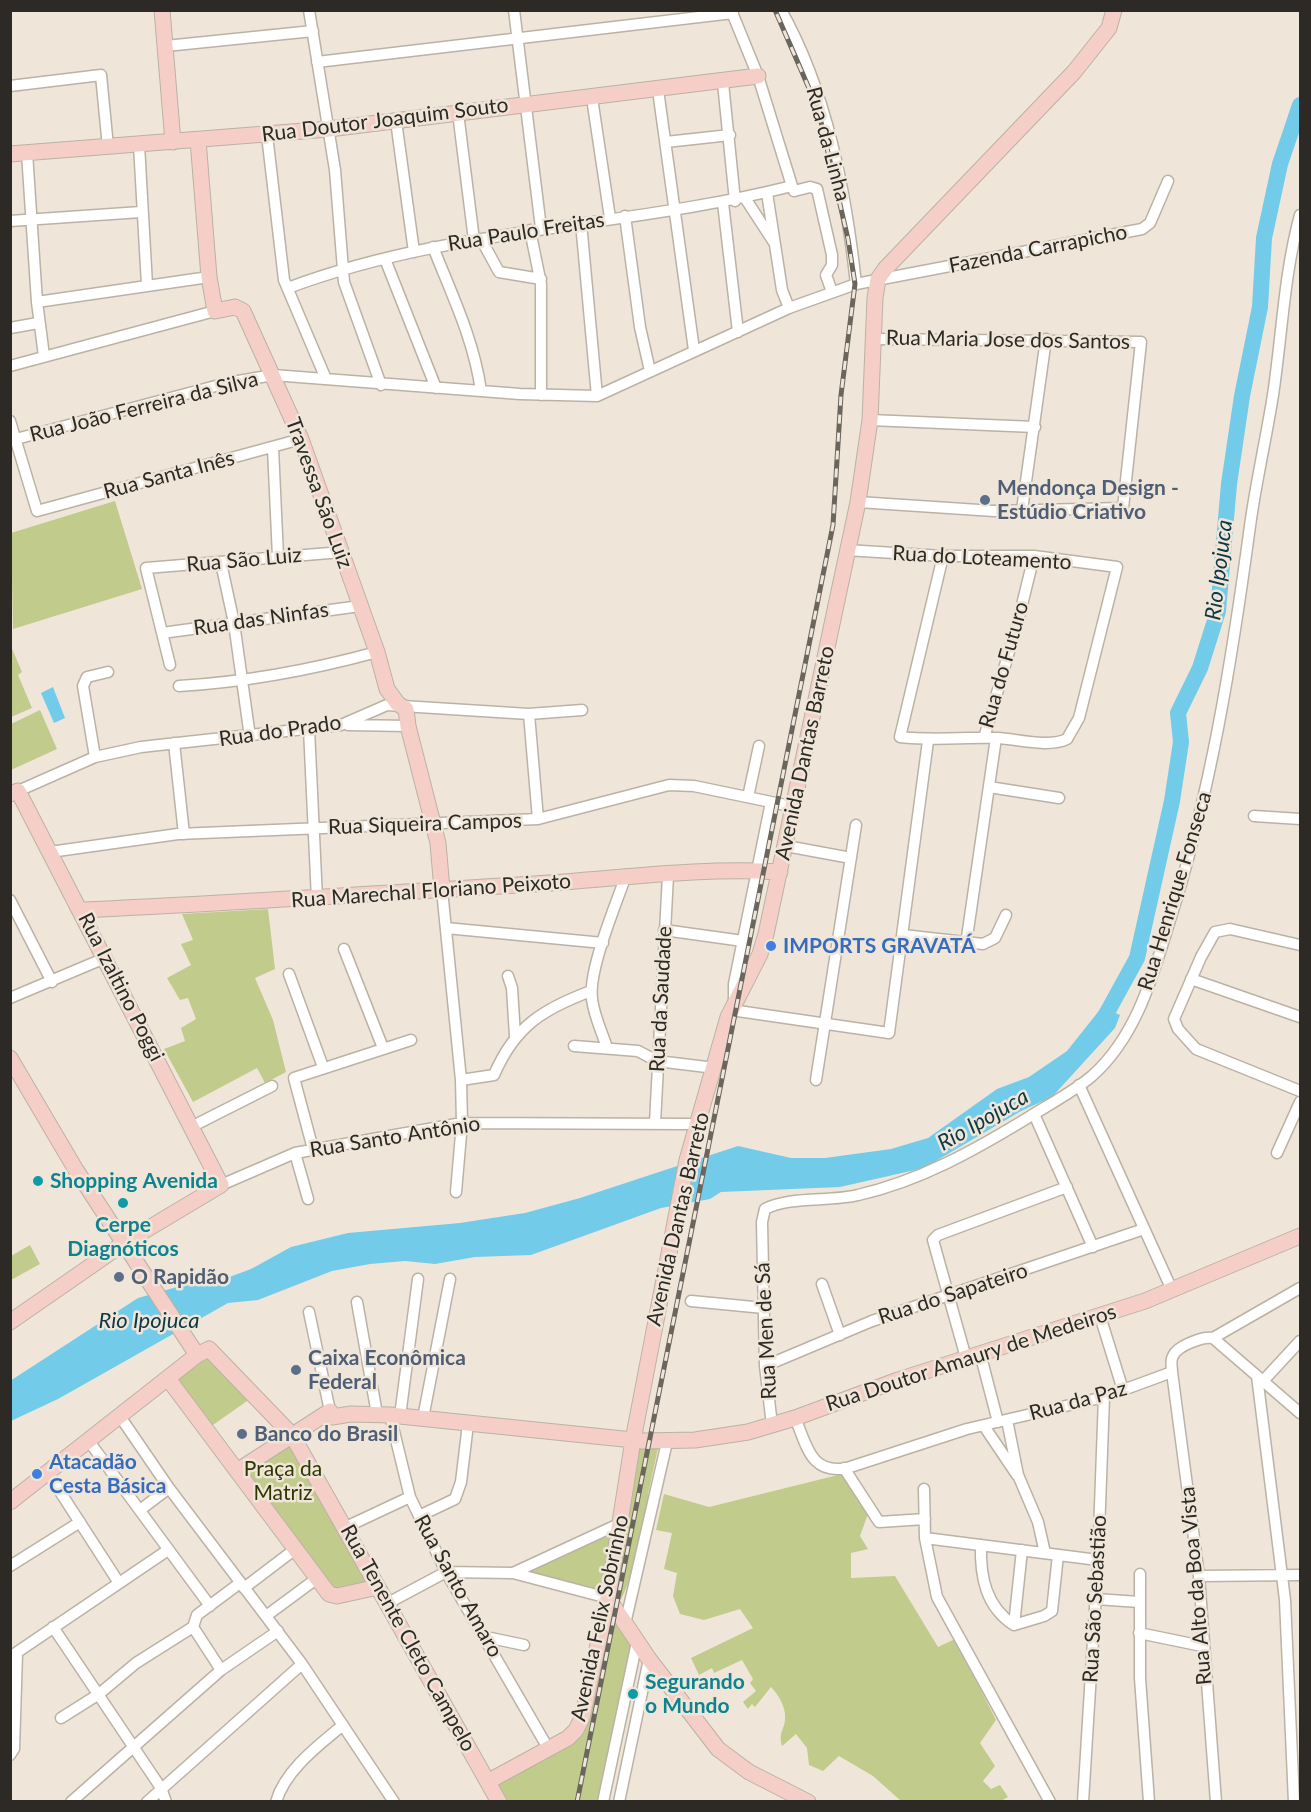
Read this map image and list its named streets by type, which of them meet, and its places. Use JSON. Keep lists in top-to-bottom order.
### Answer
{
  "streets": {
    "main road": [
      "Rua Doutor Joaquim Souto",
      "Travessa São Luiz",
      "Avenida Dantas Barreto",
      "Rua Marechal Floriano Peixoto",
      "Rua Izaltino Poggi",
      "Rua Santo Antônio",
      "Rua Doutor Amaury de Medeiros",
      "Avenida Felix Sobrinho",
      "Rua Tenente Cleto Campelo"
    ],
    "street": [
      "Rua da Linha",
      "Rua Paulo Freitas",
      "Fazenda Carrapicho",
      "Rua Maria Jose dos Santos",
      "Rua João Ferreira da Silva",
      "Rua Santa Inês",
      "Rua do Loteamento",
      "Rua São Luiz",
      "Rua das Ninfas",
      "Rua do Futuro",
      "Rua do Prado",
      "Rua Siqueira Campos",
      "Rua Henrique Fonseca",
      "Rua da Saudade",
      "Rua do Sapateiro",
      "Rua Men de Sá",
      "Rua da Paz",
      "Rua Santo Amaro",
      "Rua Alto da Boa Vista",
      "Rua São Sebastião"
    ]
  },
  "crossings": [
    ["Fazenda Carrapicho", "Avenida Dantas Barreto"],
    ["Rua Maria Jose dos Santos", "Avenida Dantas Barreto"],
    ["Rua João Ferreira da Silva", "Rua Santa Inês"],
    ["Rua João Ferreira da Silva", "Travessa São Luiz"],
    ["Rua Santa Inês", "Travessa São Luiz"],
    ["Travessa São Luiz", "Rua São Luiz"],
    ["Travessa São Luiz", "Rua das Ninfas"],
    ["Travessa São Luiz", "Rua do Prado"],
    ["Travessa São Luiz", "Rua Siqueira Campos"],
    ["Travessa São Luiz", "Rua Marechal Floriano Peixoto"],
    ["Rua do Loteamento", "Rua do Futuro"],
    ["Rua do Loteamento", "Avenida Dantas Barreto"],
    ["Rua São Luiz", "Rua das Ninfas"],
    ["Rua do Prado", "Rua Izaltino Poggi"],
    ["Avenida Dantas Barreto", "Rua Siqueira Campos"],
    ["Avenida Dantas Barreto", "Rua Marechal Floriano Peixoto"],
    ["Avenida Dantas Barreto", "Rua Doutor Amaury de Medeiros"],
    ["Avenida Dantas Barreto", "Avenida Felix Sobrinho"],
    ["Rua Siqueira Campos", "Rua Izaltino Poggi"],
    ["Rua Marechal Floriano Peixoto", "Rua Izaltino Poggi"],
    ["Rua Marechal Floriano Peixoto", "Rua da Saudade"],
    ["Rua Henrique Fonseca", "Rua Men de Sá"],
    ["Rua Izaltino Poggi", "Rua Santo Antônio"],
    ["Rua da Saudade", "Rua Santo Antônio"],
    ["Rua do Sapateiro", "Rua Men de Sá"],
    ["Rua Men de Sá", "Rua Doutor Amaury de Medeiros"],
    ["Rua Doutor Amaury de Medeiros", "Rua da Paz"],
    ["Rua Doutor Amaury de Medeiros", "Rua Santo Amaro"],
    ["Rua Doutor Amaury de Medeiros", "Avenida Felix Sobrinho"],
    ["Rua da Paz", "Rua Alto da Boa Vista"],
    ["Rua da Paz", "Rua São Sebastião"],
    ["Rua Santo Amaro", "Avenida Felix Sobrinho"],
    ["Avenida Felix Sobrinho", "Rua Tenente Cleto Campelo"]
  ],
  "water": ["Rio Ipojuca"],
  "parks": ["Praça da Matriz"],
  "places": [
    "Mendonça Design - Estúdio Criativo",
    "IMPORTS GRAVATÁ",
    "Shopping Avenida",
    "Cerpe Diagnóticos",
    "O Rapidão",
    "Caixa Econômica Federal",
    "Banco do Brasil",
    "Atacadão Cesta Básica",
    "Segurando o Mundo"
  ]
}
